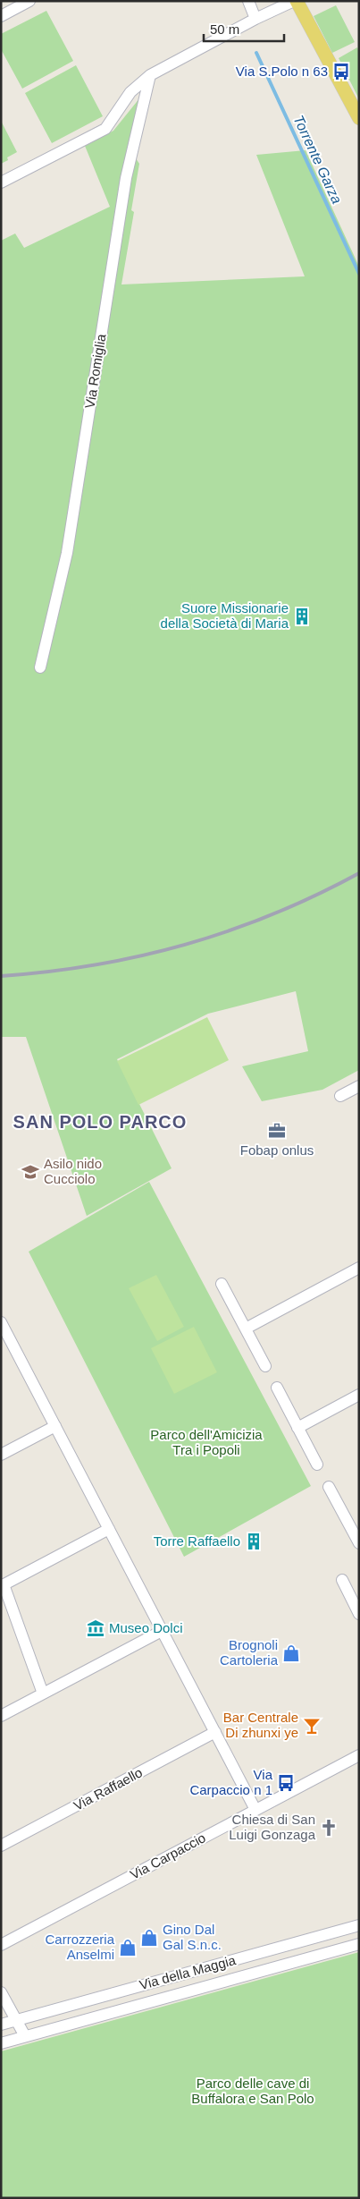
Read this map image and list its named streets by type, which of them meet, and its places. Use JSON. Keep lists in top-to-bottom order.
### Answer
{
  "streets": {
    "street": [
      "Via Romiglia",
      "Via Raffaello",
      "Via Carpaccio",
      "Via della Maggia"
    ]
  },
  "districts": ["SAN POLO PARCO"],
  "water": ["Torrente Garza"],
  "parks": ["Parco dell'Amicizia Tra i Popoli", "Parco delle cave di Buffalora e San Polo"],
  "places": {
    "bus stop": ["Via S.Polo n 63", "Via Carpaccio n 1"],
    "building": ["Suore Missionarie della Società di Maria", "Torre Raffaello"],
    "office": ["Fobap onlus"],
    "school or university": ["Asilo nido Cucciolo"],
    "museum": ["Museo Dolci"],
    "shop": ["Brognoli Cartoleria", "Gino Dal Gal S.n.c.", "Carrozzeria Anselmi"],
    "bar": ["Bar Centrale Di zhunxi ye"],
    "church": ["Chiesa di San Luigi Gonzaga"]
  },
  "scale_bar": "50 m"
}
